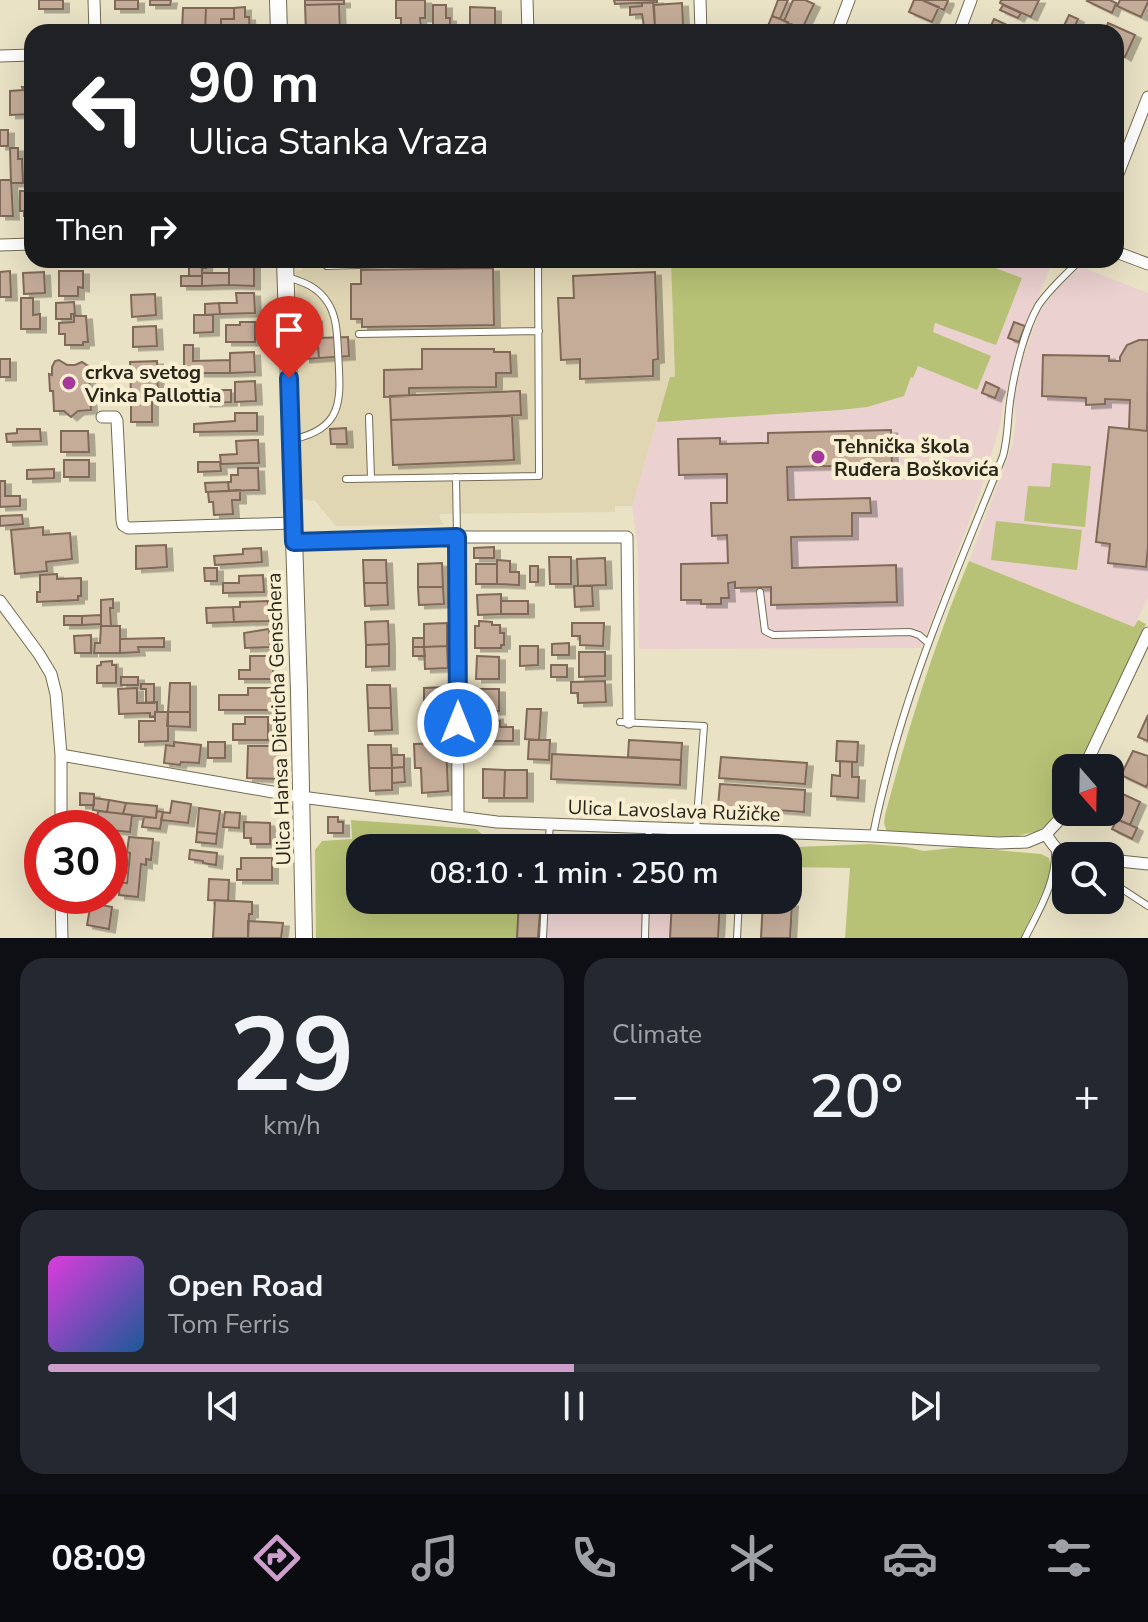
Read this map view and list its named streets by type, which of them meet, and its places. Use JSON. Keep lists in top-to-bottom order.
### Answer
{
  "streets": {
    "main road": ["Ulica Hansa Dietricha Genschera"],
    "street": ["Ulica Lavoslava Ružičke"]
  },
  "crossings": [
    ["Ulica Hansa Dietricha Genschera", "Ulica Lavoslava Ružičke"]
  ],
  "places": ["crkva svetog Vinka Pallottia", "Tehnička škola Ruđera Boškovića"],
  "north": "bottom",
  "page": {
    "turn": ["90 m", "Ulica Stanka Vraza"],
    "then": "Then",
    "limit": "30",
    "trip": "08:10 · 1 min · 250 m",
    "tile": [
      ["29", "km/h"],
      "Climate"
    ],
    "heat": ["−", "20°", "+"],
    "song": ["Open Road", "Tom Ferris"],
    "tabs": "08:09"
  }
}
